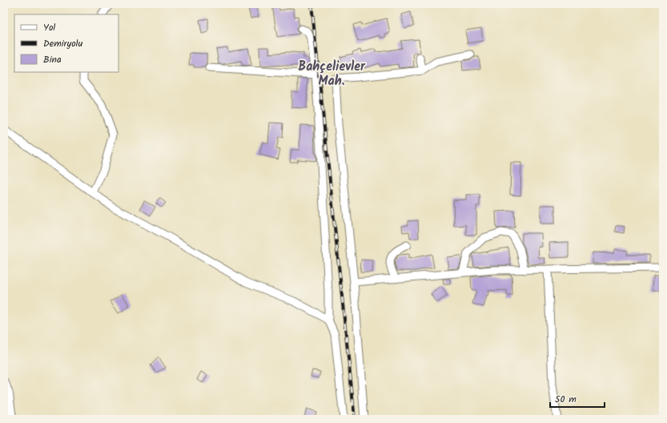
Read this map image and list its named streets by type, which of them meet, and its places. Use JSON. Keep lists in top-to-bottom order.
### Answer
{
  "districts": ["Bahçelievler Mah."],
  "legend": ["Yol", "Demiryolu", "Bina"],
  "scale_bar": "50 m"
}
